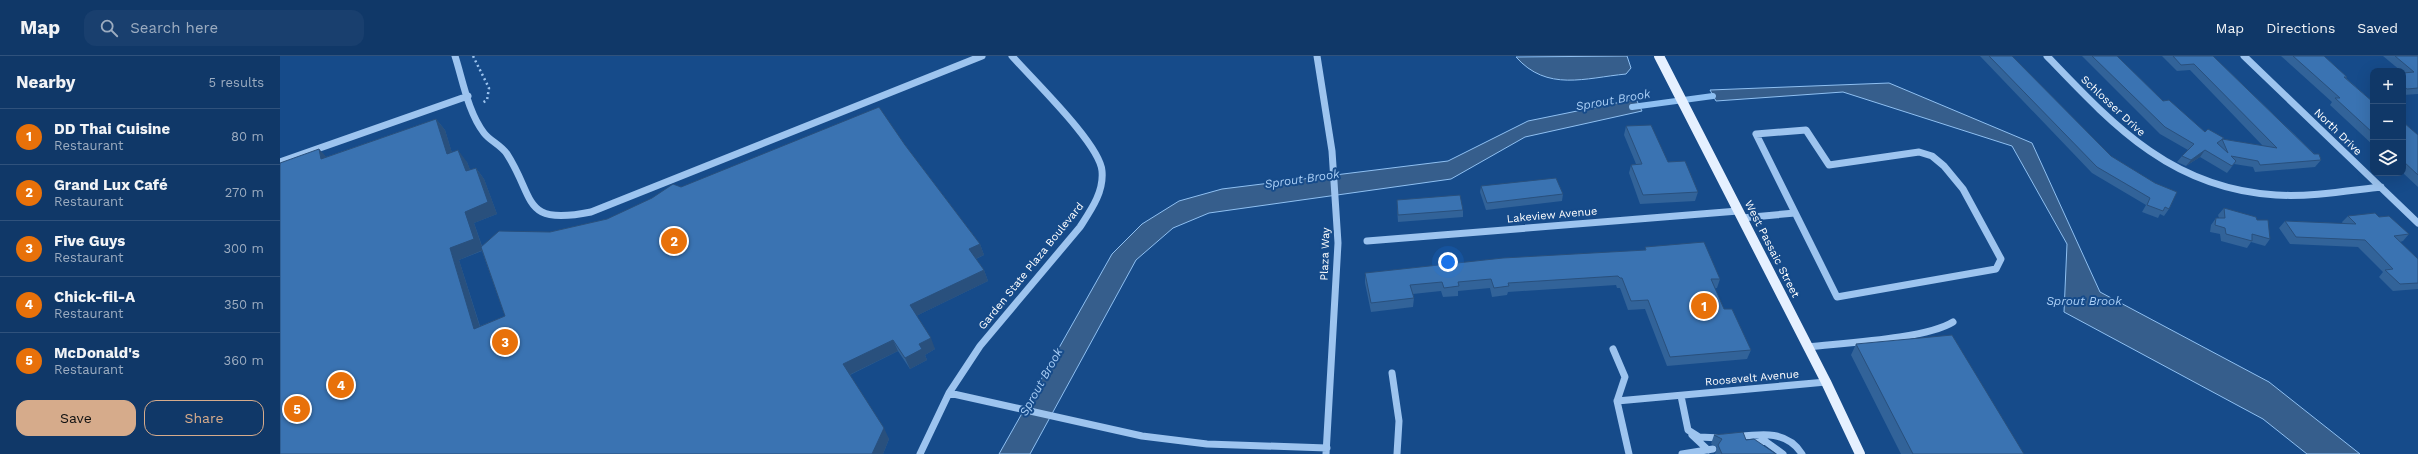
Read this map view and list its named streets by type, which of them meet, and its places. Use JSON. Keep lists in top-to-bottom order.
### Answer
{
  "streets": {
    "main road": ["West Passaic Street"],
    "street": [
      "Schlosser Drive",
      "North Drive",
      "Lakeview Avenue",
      "Plaza Way",
      "Garden State Plaza Boulevard",
      "Roosevelt Avenue"
    ]
  },
  "crossings": [
    ["Schlosser Drive", "North Drive"],
    ["Lakeview Avenue", "West Passaic Street"],
    ["West Passaic Street", "Roosevelt Avenue"]
  ],
  "water": ["Sprout Brook"],
  "page": {
    "header": "Map",
    "search": "Search here",
    "nav": ["Map", "Directions", "Saved"],
    "heading": ["Nearby", "5 results"],
    "map_buttons": ["+", "−"],
    "list": [
      {
        "mark": "1",
        "name": "DD Thai Cuisine",
        "note": "Restaurant",
        "value": "80 m"
      },
      {
        "mark": "2",
        "name": "Grand Lux Café",
        "note": "Restaurant",
        "value": "270 m"
      },
      {
        "mark": "3",
        "name": "Five Guys",
        "note": "Restaurant",
        "value": "300 m"
      },
      {
        "mark": "4",
        "name": "Chick-fil-A",
        "note": "Restaurant",
        "value": "350 m"
      },
      {
        "mark": "5",
        "name": "McDonald's",
        "note": "Restaurant",
        "value": "360 m"
      }
    ],
    "pins": [
      "2",
      "1",
      "3",
      "4",
      "5"
    ],
    "buttons": ["Save", "Share"]
  }
}
